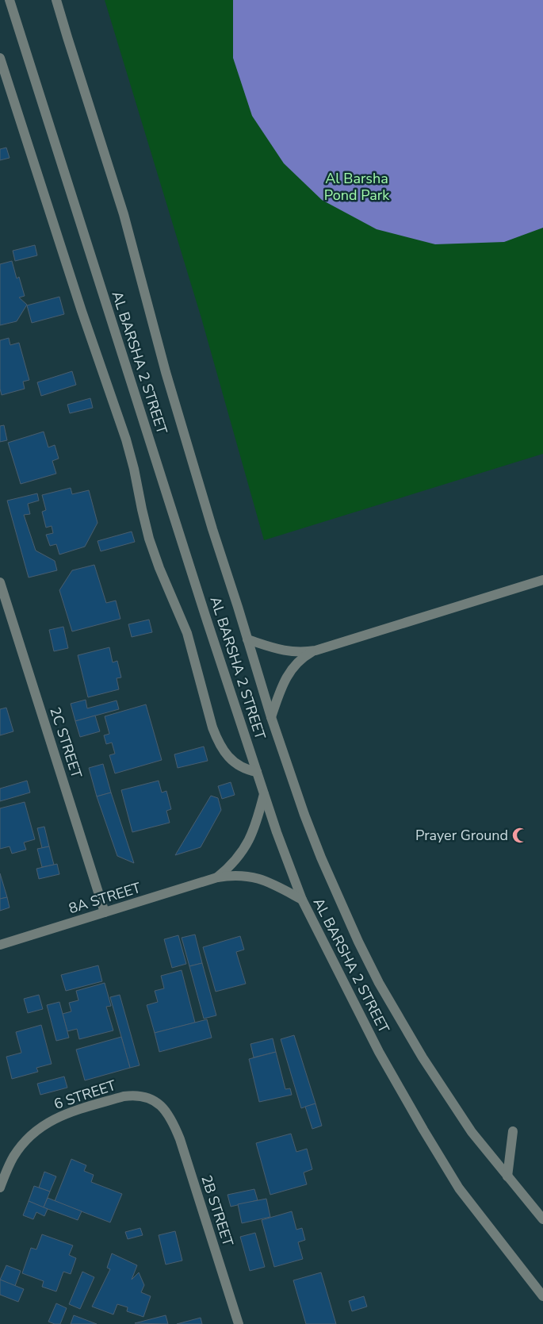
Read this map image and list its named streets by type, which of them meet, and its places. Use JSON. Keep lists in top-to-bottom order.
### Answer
{
  "streets": {
    "street": [
      "AL BARSHA 2 STREET",
      "2C STREET",
      "8A STREET",
      "6 STREET",
      "2B STREET"
    ]
  },
  "crossings": [
    ["AL BARSHA 2 STREET", "8A STREET"],
    ["2C STREET", "8A STREET"],
    ["6 STREET", "2B STREET"]
  ],
  "parks": ["Al Barsha Pond Park"],
  "places": {
    "mosque": ["Prayer Ground"]
  }
}
